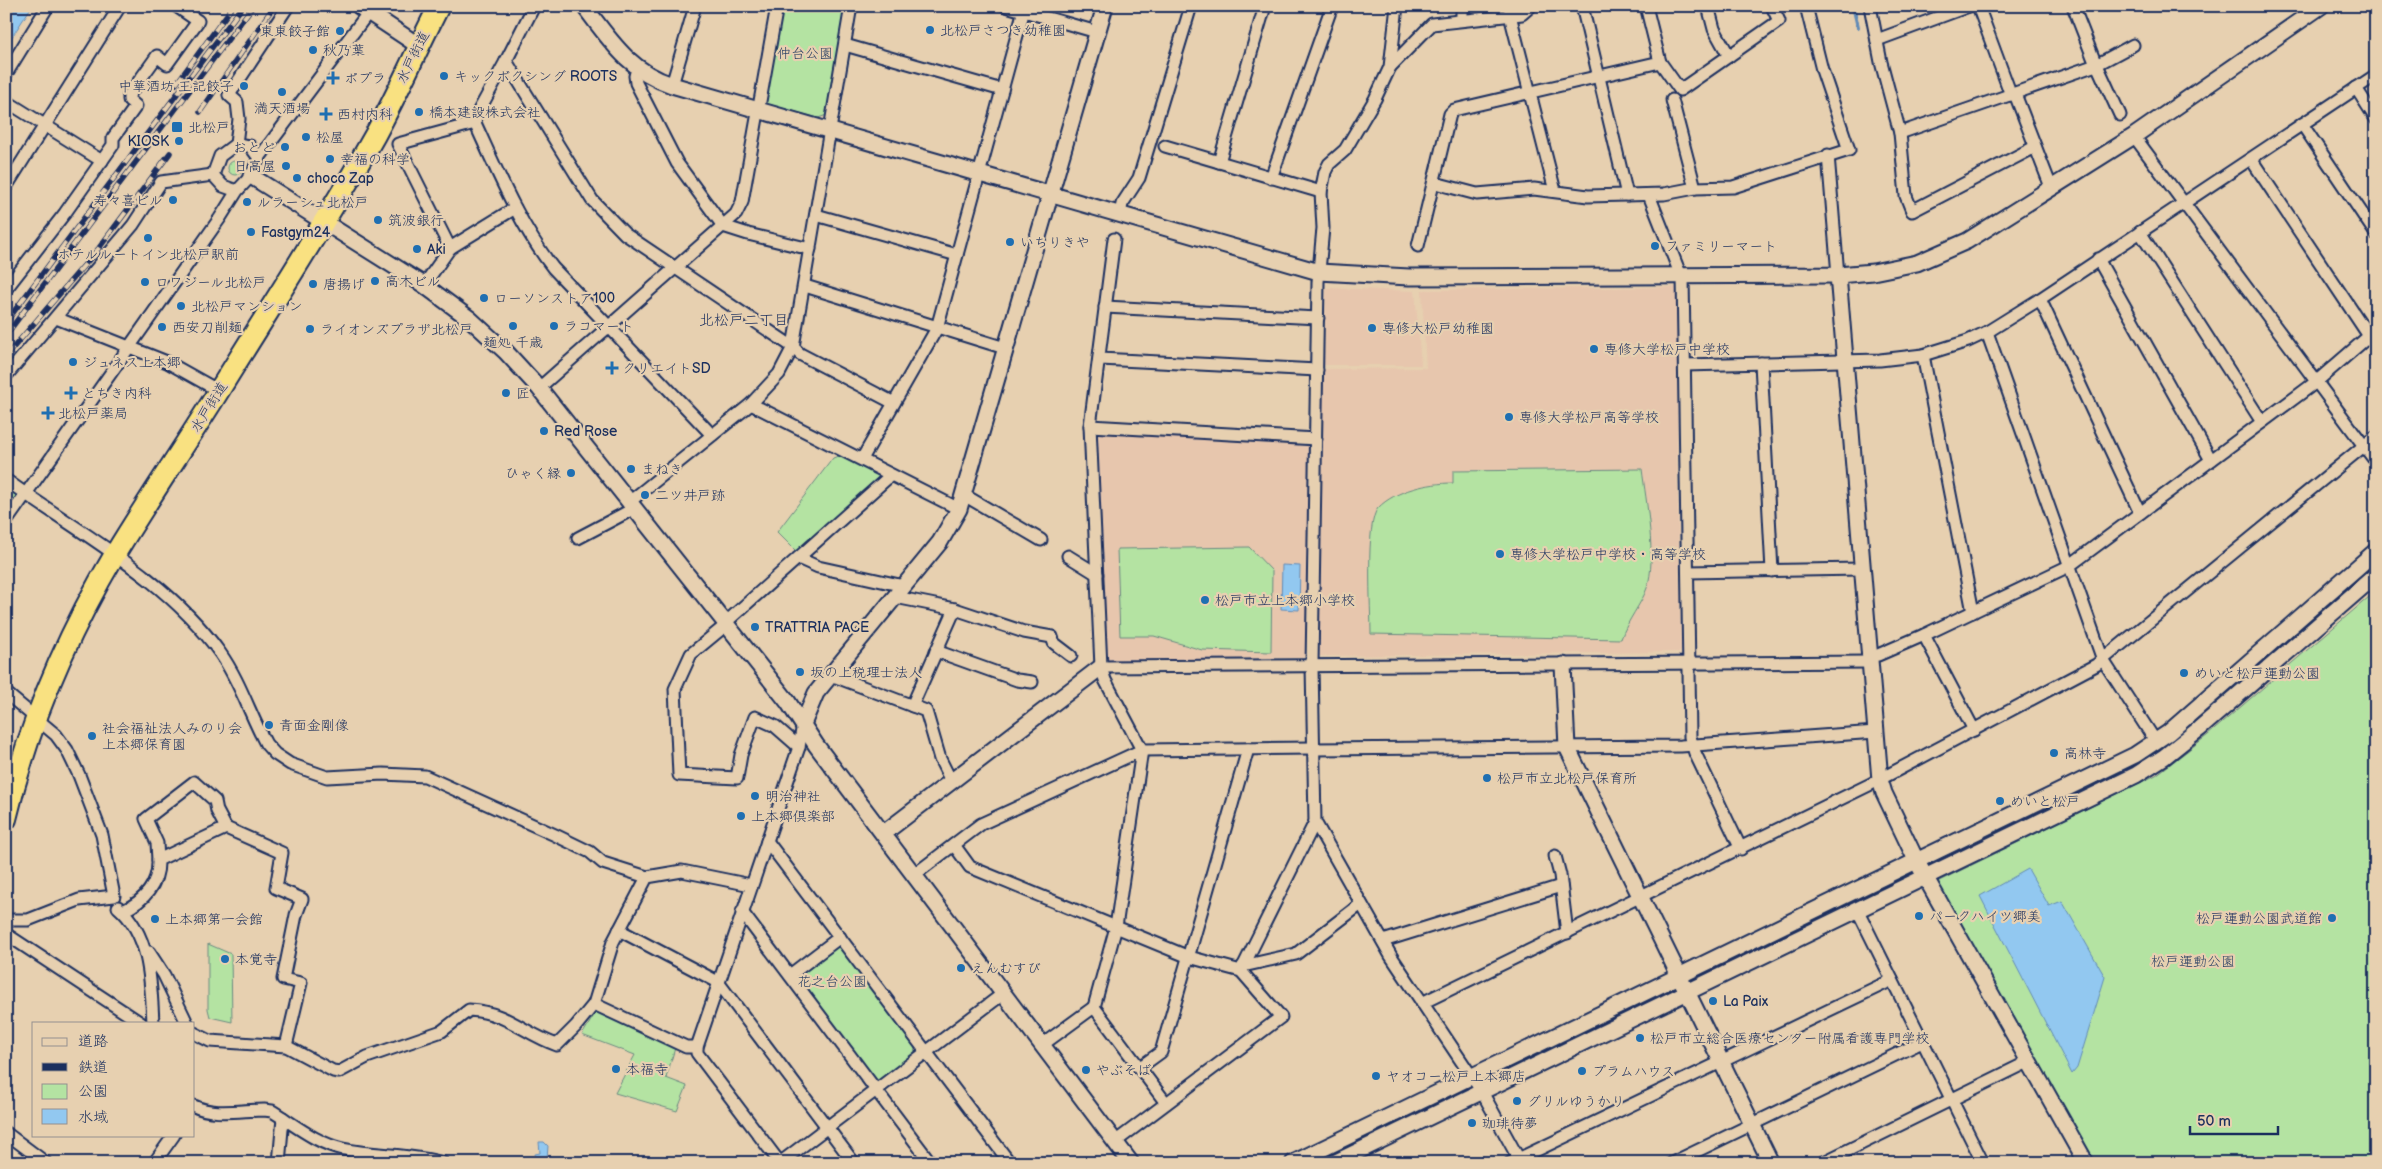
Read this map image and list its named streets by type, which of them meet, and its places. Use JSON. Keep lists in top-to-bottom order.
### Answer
{
  "streets": {
    "highway": ["水戸街道"]
  },
  "districts": ["北松戸二丁目"],
  "parks": ["仲台公園", "松戸運動公園", "花之台公園"],
  "places": {
    "other": [
      "北松戸さつき幼稚園",
      "東東餃子館",
      "秋乃葉",
      "キックボクシング ROOTS",
      "中華酒坊 王記餃子",
      "満天酒場",
      "橋本建設株式会社",
      "松屋",
      "KIOSK",
      "おとど",
      "幸福の科学",
      "日高屋",
      "choco Zap",
      "寿々喜ビル",
      "ルラーシュ北松戸",
      "筑波銀行",
      "Fastgym24",
      "ホテルルートイン北松戸駅前",
      "いちりきや",
      "ファミリーマート",
      "Aki",
      "高木ビル",
      "ロワジール北松戸",
      "唐揚げ",
      "ローソンストア100",
      "北松戸マンション",
      "麺処 千歳",
      "ラコマート",
      "西安刀削麺",
      "専修大松戸幼稚園",
      "ライオンズプラザ北松戸",
      "専修大学松戸中学校",
      "ジュネス上本郷",
      "匠",
      "専修大学松戸高等学校",
      "Red Rose",
      "まねき",
      "ひゃく縁",
      "二ツ井戸跡",
      "専修大学松戸中学校・高等学校",
      "松戸市立上本郷小学校",
      "TRATTRIA PACE",
      "坂の上税理士法人",
      "めいと松戸運動公園",
      "青面金剛像",
      "社会福祉法人みのり会 上本郷保育園",
      "高林寺",
      "松戸市立北松戸保育所",
      "明治神社",
      "めいと松戸",
      "上本郷倶楽部",
      "パークハイツ郷美",
      "松戸運動公園武道館",
      "上本郷第一会館",
      "本覚寺",
      "えんむすび",
      "La Paix",
      "松戸市立総合医療センター附属看護専門学校",
      "本福寺",
      "やぶそば",
      "プラムハウス",
      "ヤオコー松戸上本郷店",
      "グリルゆうかり",
      "珈琲待夢"
    ],
    "health": [
      "ポプラ",
      "西村内科",
      "クリエイトSD",
      "とちき内科",
      "北松戸薬局"
    ],
    "transit": ["北松戸"]
  },
  "legend": [
    "道路",
    "鉄道",
    "公園",
    "水域"
  ],
  "scale_bar": "50 m"
}
